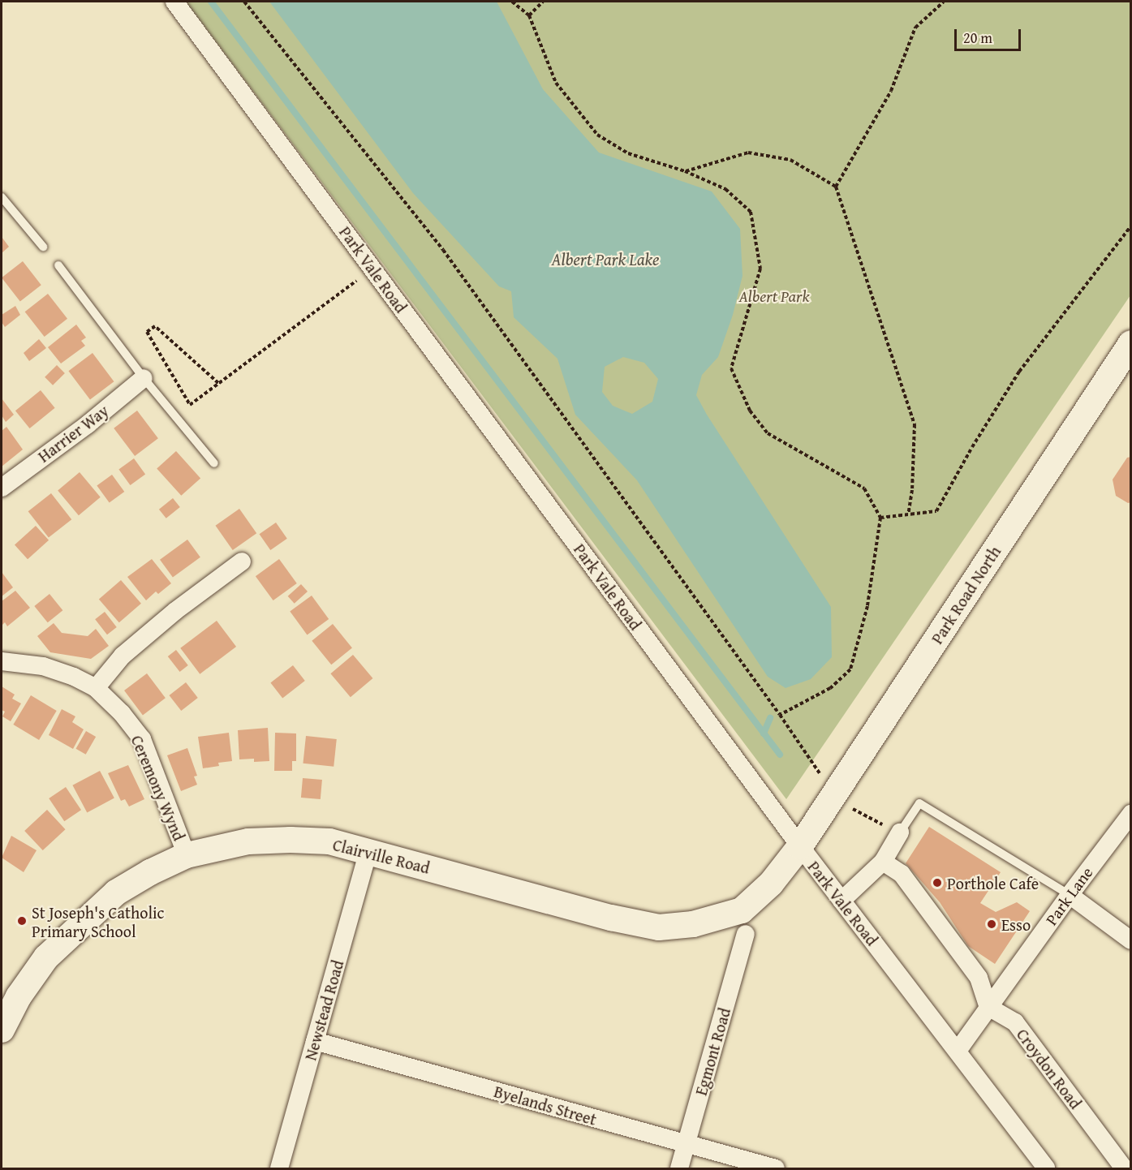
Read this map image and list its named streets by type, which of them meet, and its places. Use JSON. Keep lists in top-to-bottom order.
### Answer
{
  "streets": {
    "street": [
      "Park Vale Road",
      "Harrier Way",
      "Park Road North",
      "Ceremony Wynd",
      "Clairville Road",
      "Park Lane",
      "Newstead Road",
      "Egmont Road",
      "Croydon Road",
      "Byelands Street"
    ]
  },
  "crossings": [
    ["Park Vale Road", "Park Road North"],
    ["Park Vale Road", "Clairville Road"],
    ["Park Vale Road", "Park Lane"],
    ["Park Road North", "Clairville Road"],
    ["Ceremony Wynd", "Clairville Road"],
    ["Clairville Road", "Newstead Road"],
    ["Park Lane", "Croydon Road"],
    ["Newstead Road", "Byelands Street"],
    ["Egmont Road", "Byelands Street"]
  ],
  "water": ["Albert Park Lake"],
  "parks": ["Albert Park"],
  "places": ["Porthole Cafe", "St Joseph's Catholic Primary School", "Esso"],
  "scale_bar": "20 m"
}
